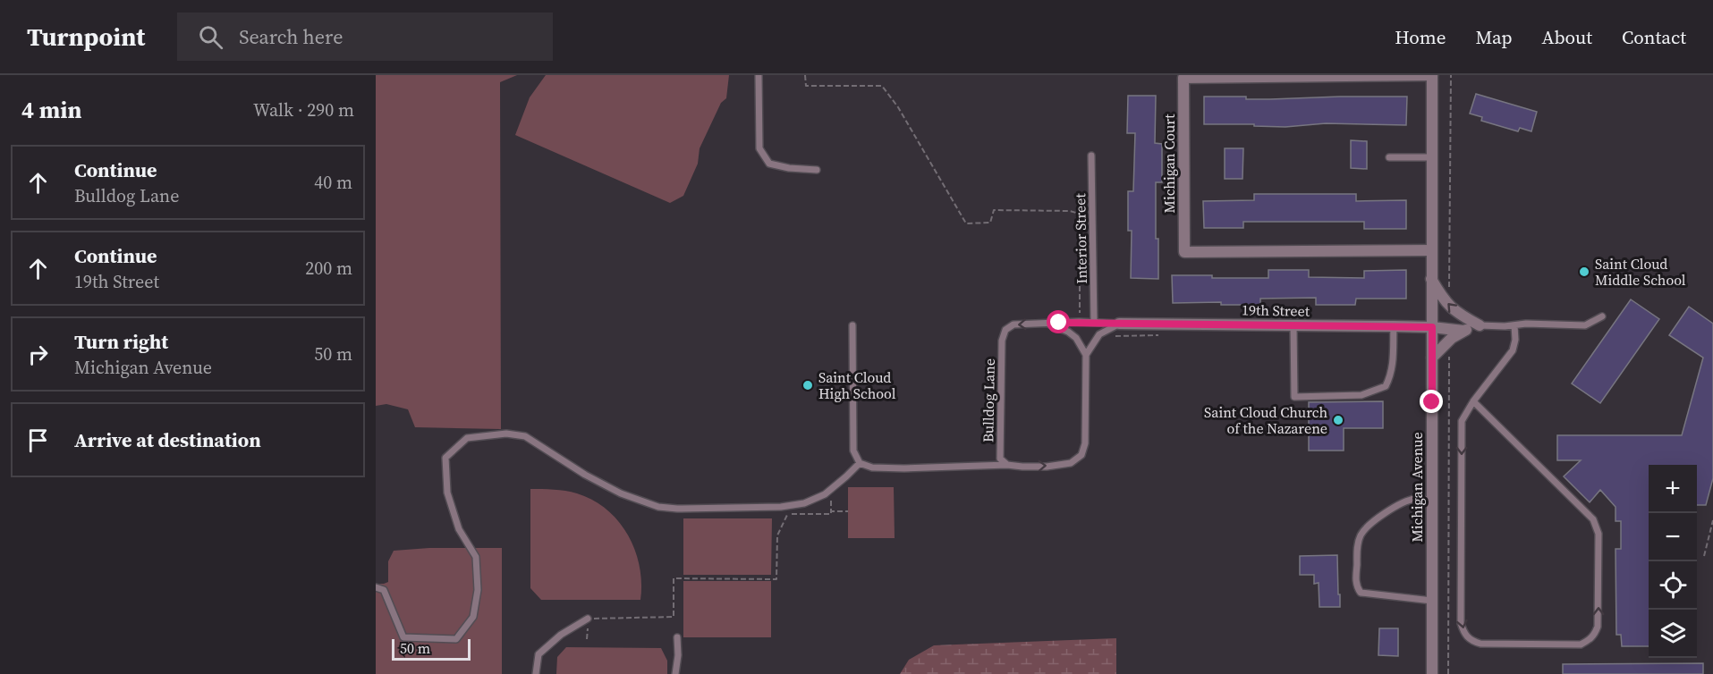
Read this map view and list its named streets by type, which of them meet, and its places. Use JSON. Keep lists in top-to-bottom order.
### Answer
{
  "streets": {
    "street": ["Michigan Court", "19th Street", "Michigan Avenue"],
    "lane": ["Interior Street", "Bulldog Lane"]
  },
  "crossings": [
    ["Michigan Court", "Michigan Avenue"],
    ["Interior Street", "Bulldog Lane"],
    ["19th Street", "Bulldog Lane"],
    ["19th Street", "Michigan Avenue"]
  ],
  "one_way": ["Bulldog Lane"],
  "places": ["Saint Cloud Middle School", "Saint Cloud High School", "Saint Cloud Church of the Nazarene"],
  "scale_bar": "50 m",
  "page": {
    "header": "Turnpoint",
    "search": "Search here",
    "nav": [
      "Home",
      "Map",
      "About",
      "Contact"
    ],
    "heading": ["4 min", "Walk · 290 m"],
    "list": [
      ["Continue", "Bulldog Lane", "40 m"],
      ["Continue", "19th Street", "200 m"],
      ["Turn right", "Michigan Avenue", "50 m"],
      "Arrive at destination"
    ],
    "map_buttons": ["+", "−"],
    "scale": "50 m"
  }
}
